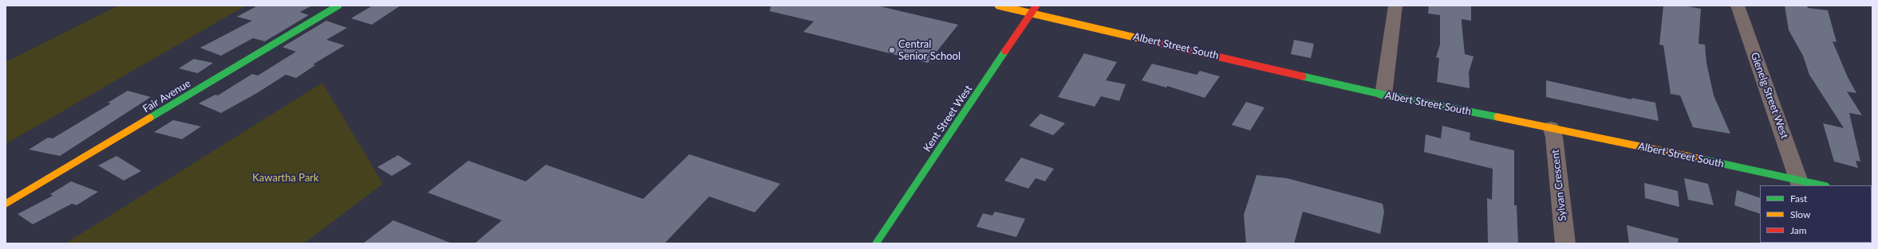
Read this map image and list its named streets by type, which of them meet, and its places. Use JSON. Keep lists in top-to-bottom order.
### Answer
{
  "streets": {
    "street": [
      "Albert Street South",
      "Glenelg Street West",
      "Fair Avenue",
      "Kent Street West",
      "Sylvan Crescent"
    ]
  },
  "crossings": [
    ["Albert Street South", "Glenelg Street West"],
    ["Albert Street South", "Kent Street West"],
    ["Albert Street South", "Sylvan Crescent"]
  ],
  "parks": ["Kawartha Park"],
  "places": ["Central Senior School"],
  "legend": ["Fast", "Slow", "Jam"]
}
